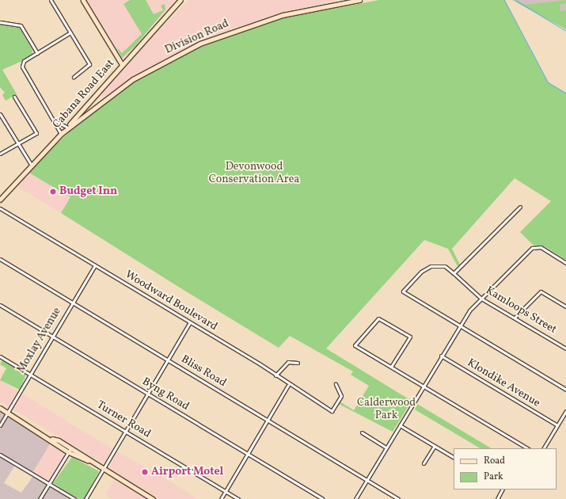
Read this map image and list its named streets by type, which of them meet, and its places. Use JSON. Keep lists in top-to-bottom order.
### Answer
{
  "streets": {
    "main road": ["Division Road", "Cabana Road East"],
    "street": [
      "Woodward Boulevard",
      "Kamloops Street",
      "Moxlay Avenue",
      "Bliss Road",
      "Klondike Avenue",
      "Byng Road",
      "Turner Road"
    ]
  },
  "crossings": [
    ["Division Road", "Cabana Road East"],
    ["Woodward Boulevard", "Moxlay Avenue"],
    ["Moxlay Avenue", "Bliss Road"],
    ["Moxlay Avenue", "Byng Road"],
    ["Moxlay Avenue", "Turner Road"]
  ],
  "parks": ["Devonwood Conservation Area", "Calderwood Park"],
  "places": ["Budget Inn", "Airport Motel"],
  "legend": ["Road", "Park"]
}
